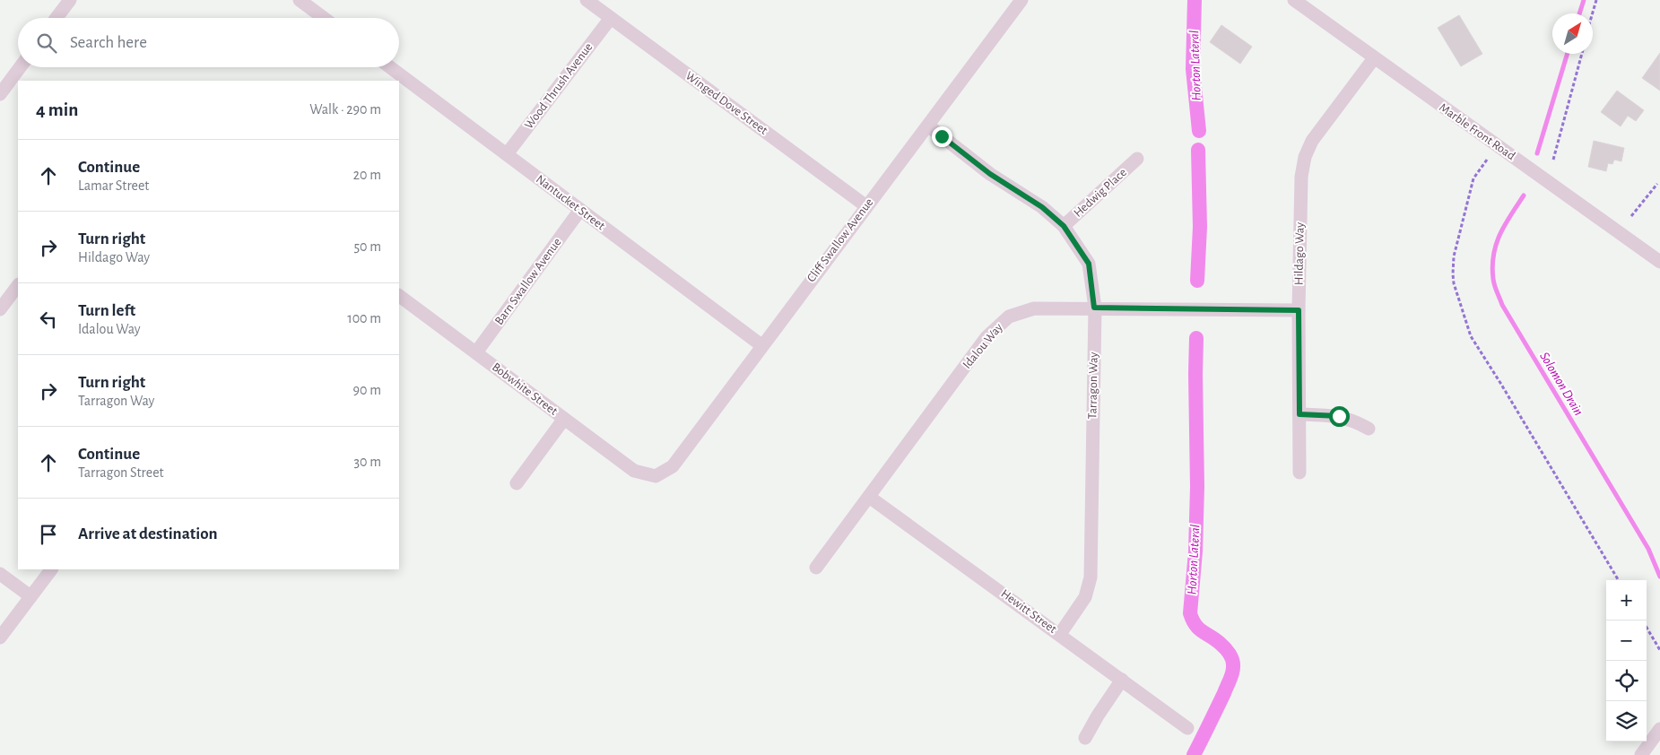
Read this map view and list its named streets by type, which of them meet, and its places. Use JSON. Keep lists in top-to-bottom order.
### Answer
{
  "streets": {
    "street": [
      "Wood Thrush Avenue",
      "Winged Dove Street",
      "Marble Front Road",
      "Hedwig Place",
      "Nantucket Street",
      "Cliff Swallow Avenue",
      "Hildago Way",
      "Barn Swallow Avenue",
      "Idalou Way",
      "Tarragon Way",
      "Bobwhite Street",
      "Hewitt Street"
    ]
  },
  "crossings": [
    ["Wood Thrush Avenue", "Winged Dove Street"],
    ["Wood Thrush Avenue", "Nantucket Street"],
    ["Winged Dove Street", "Cliff Swallow Avenue"],
    ["Marble Front Road", "Hildago Way"],
    ["Hedwig Place", "Tarragon Way"],
    ["Nantucket Street", "Cliff Swallow Avenue"],
    ["Nantucket Street", "Barn Swallow Avenue"],
    ["Cliff Swallow Avenue", "Tarragon Way"],
    ["Cliff Swallow Avenue", "Bobwhite Street"],
    ["Hildago Way", "Idalou Way"],
    ["Barn Swallow Avenue", "Bobwhite Street"],
    ["Idalou Way", "Tarragon Way"],
    ["Idalou Way", "Hewitt Street"],
    ["Tarragon Way", "Hewitt Street"]
  ],
  "water": ["Horton Lateral", "Solomon Drain"],
  "north": "top right",
  "page": {
    "search": "Search here",
    "heading": ["4 min", "Walk · 290 m"],
    "list": [
      ["Continue", "Lamar Street", "20 m"],
      ["Turn right", "Hildago Way", "50 m"],
      ["Turn left", "Idalou Way", "100 m"],
      ["Turn right", "Tarragon Way", "90 m"],
      ["Continue", "Tarragon Street", "30 m"],
      "Arrive at destination"
    ],
    "map_buttons": ["+", "−"]
  }
}
